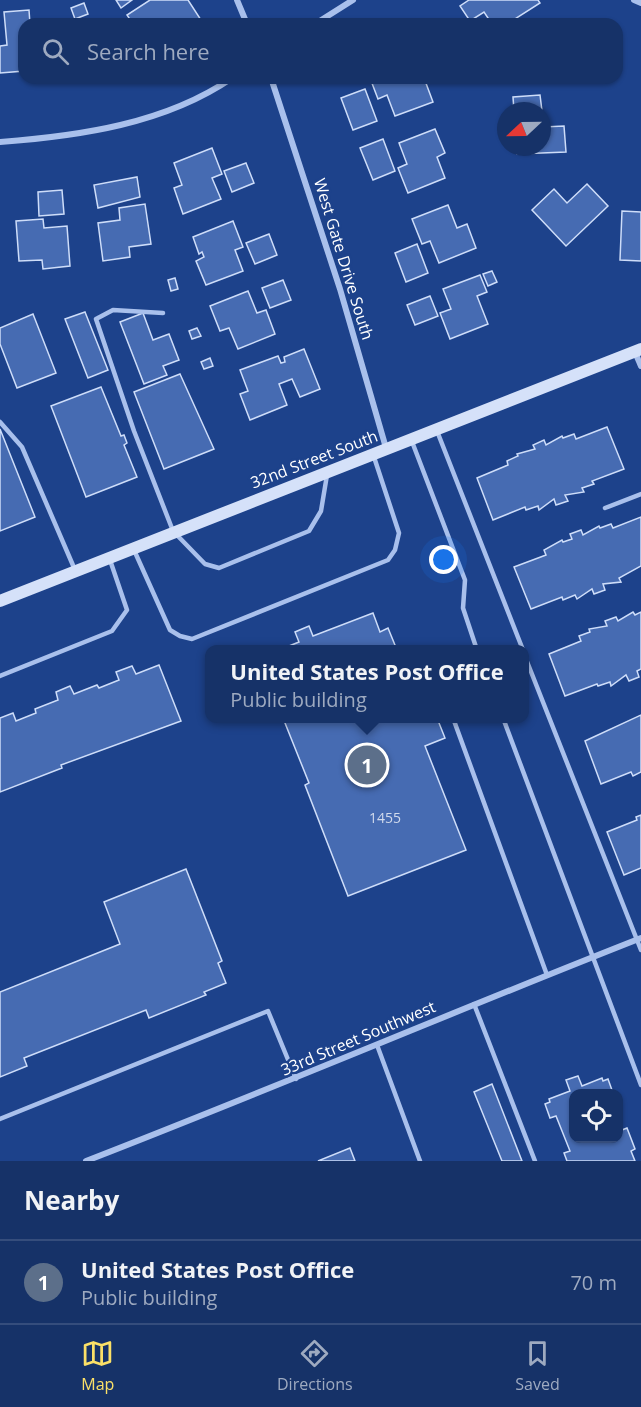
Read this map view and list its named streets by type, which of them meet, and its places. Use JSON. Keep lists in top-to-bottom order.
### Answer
{
  "streets": {
    "street": ["West Gate Drive South", "32nd Street South", "33rd Street Southwest"]
  },
  "crossings": [
    ["West Gate Drive South", "32nd Street South"]
  ],
  "house_numbers": ["1455"],
  "north": "left",
  "page": {
    "search": "Search here",
    "popup": ["United States Post Office", "Public building"],
    "pins": "1",
    "heading": "Nearby",
    "list": [
      {
        "mark": "1",
        "name": "United States Post Office",
        "note": "Public building",
        "value": "70 m"
      }
    ],
    "nav": ["Map", "Directions", "Saved"]
  }
}
